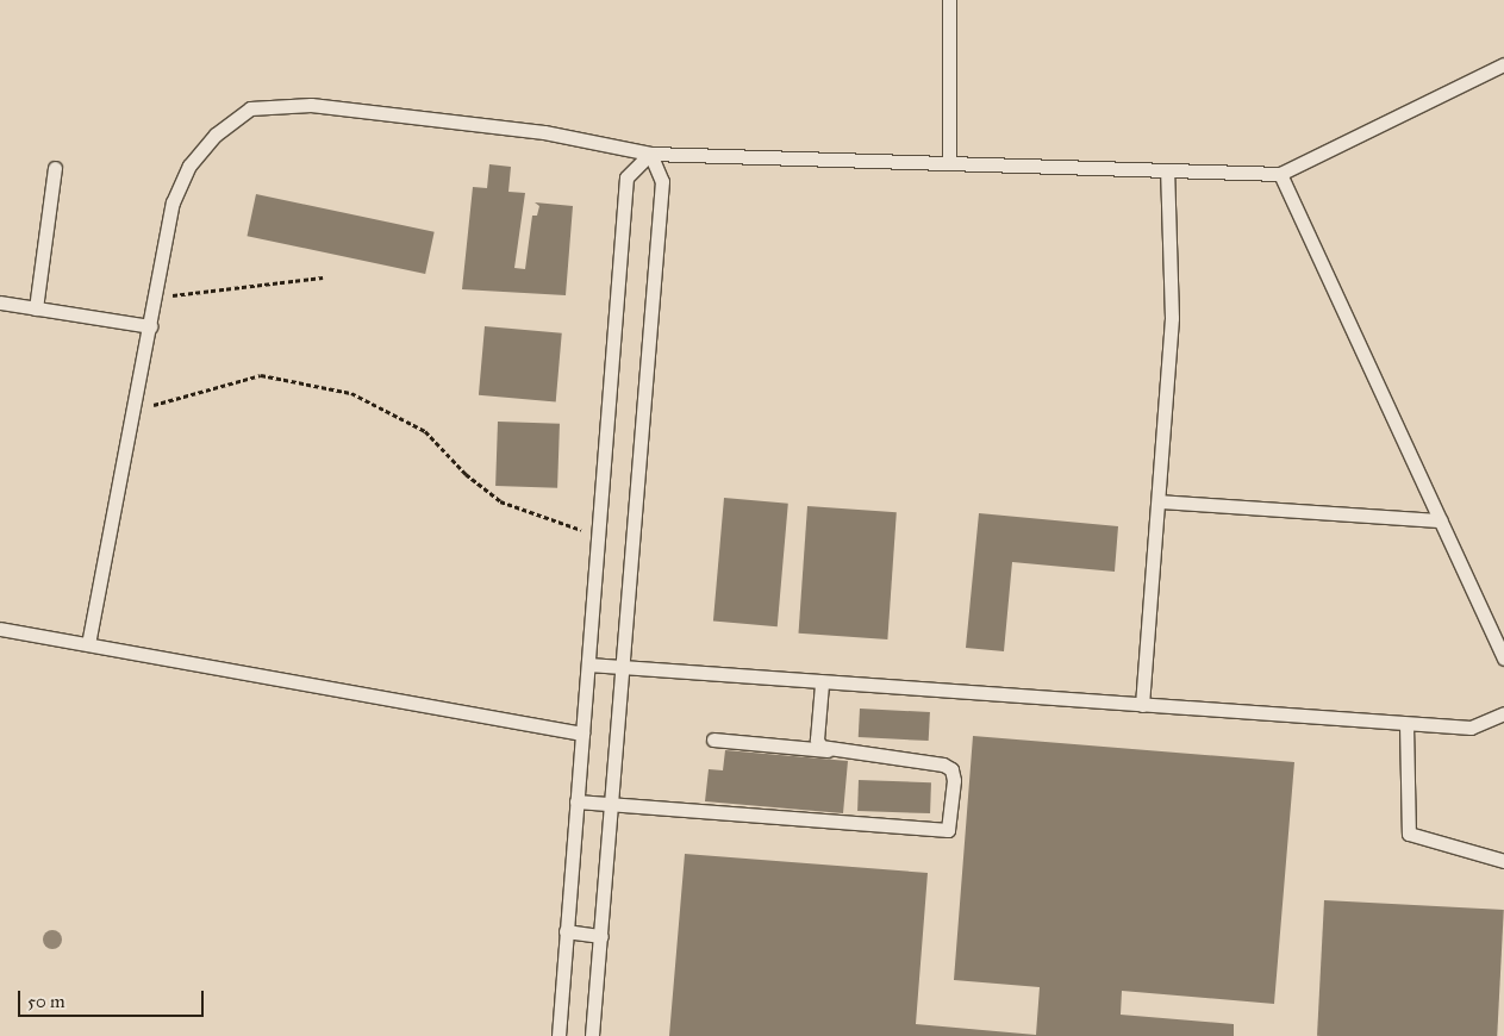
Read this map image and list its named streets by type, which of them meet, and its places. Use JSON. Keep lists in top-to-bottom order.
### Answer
{
  "scale_bar": "50 m"
}
